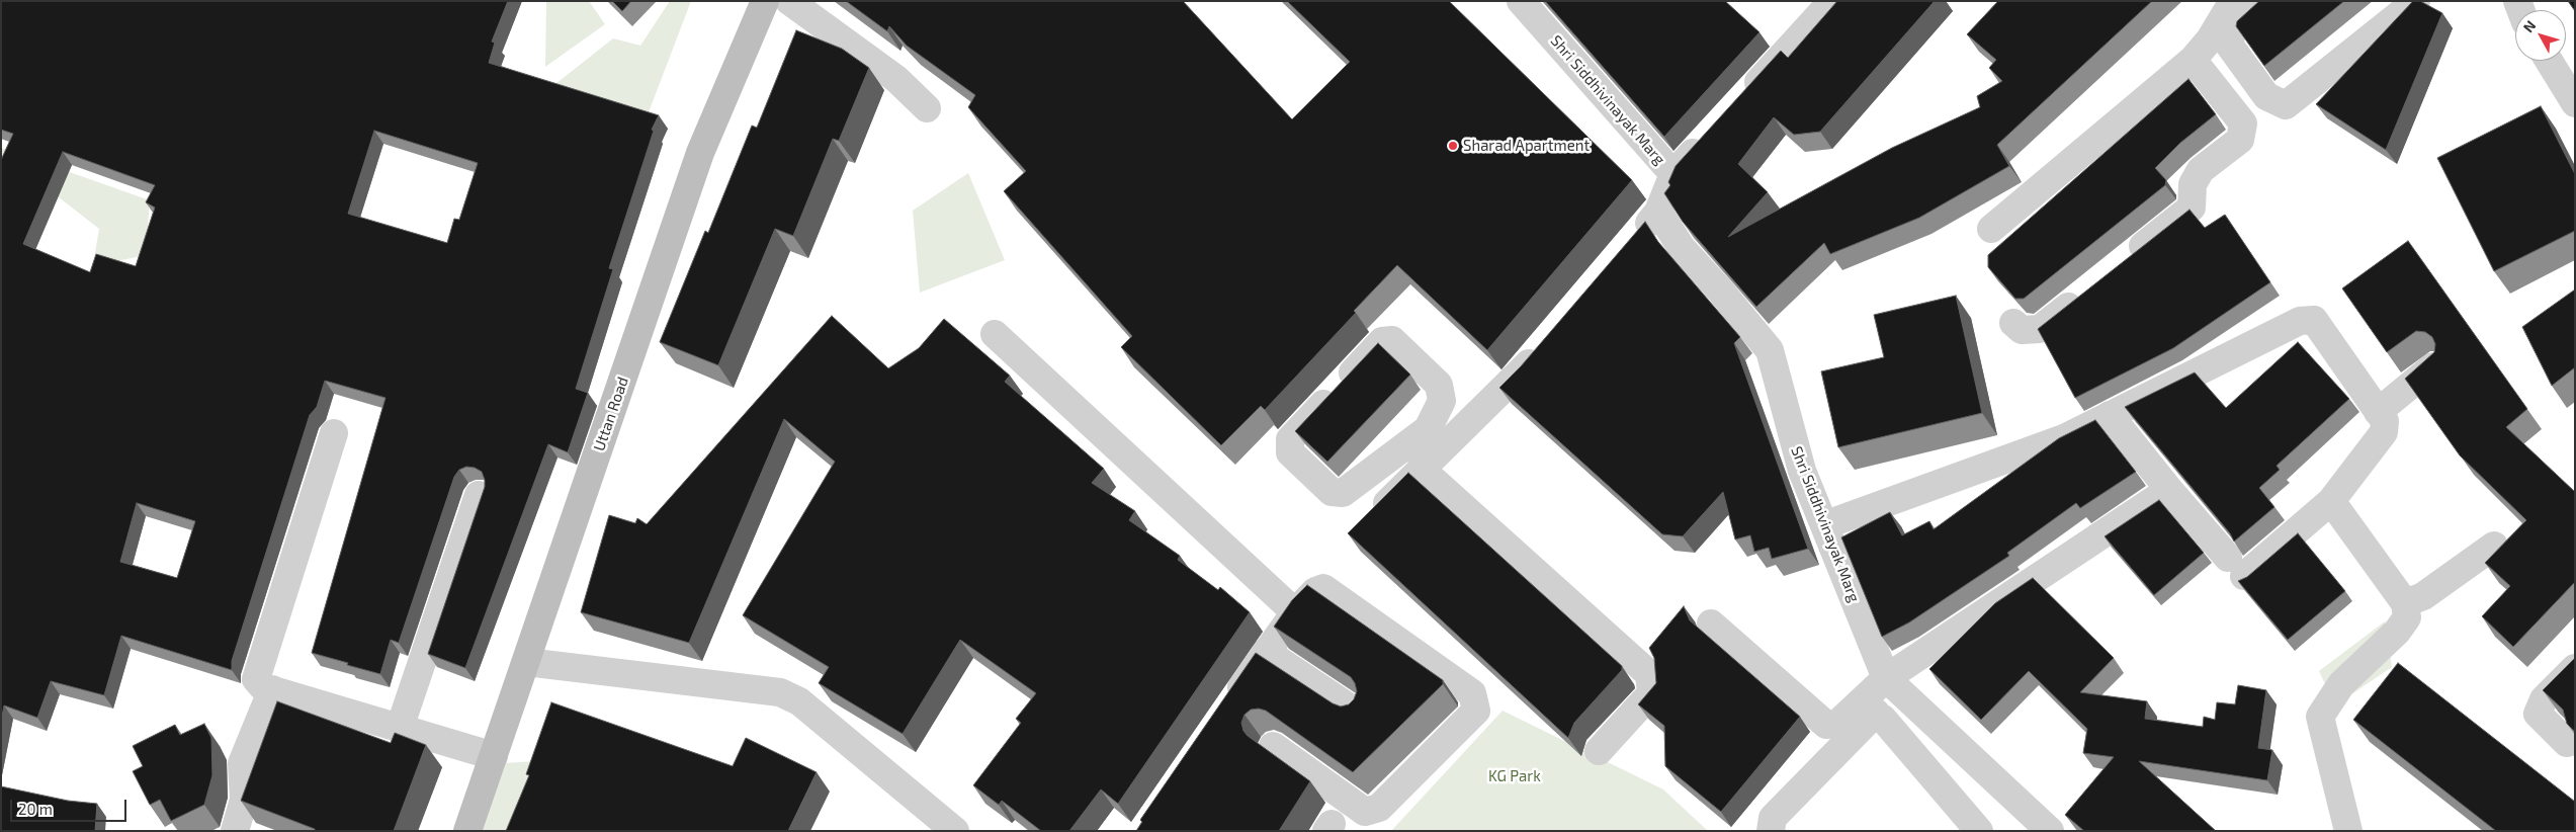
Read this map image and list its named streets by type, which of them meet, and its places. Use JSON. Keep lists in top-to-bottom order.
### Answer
{
  "streets": {
    "street": ["Shri Siddhivinayak Marg", "Uttan Road"]
  },
  "parks": ["KG Park"],
  "places": ["Sharad Apartment"],
  "scale_bar": "20 m",
  "north": "top left"
}
